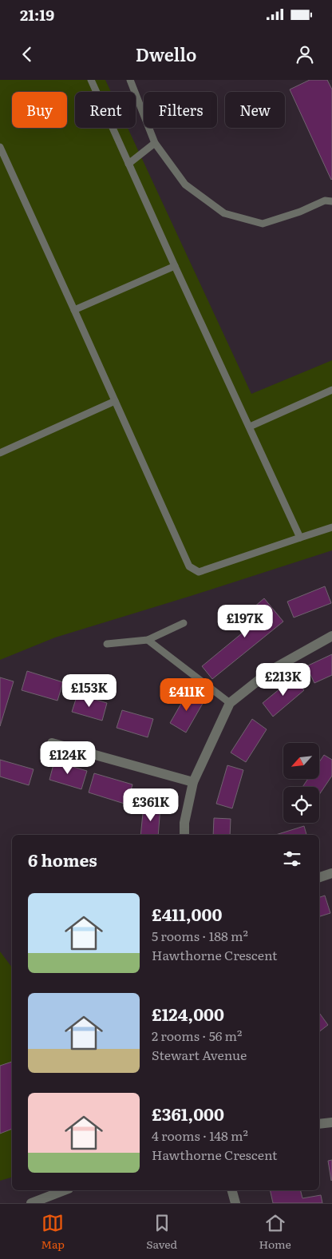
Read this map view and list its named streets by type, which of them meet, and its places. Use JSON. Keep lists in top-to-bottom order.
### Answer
{
  "north": "bottom left",
  "page": {
    "status": "21:19",
    "header": "Dwello",
    "chip": [
      "Buy",
      "Rent",
      "Filters",
      "New"
    ],
    "price": [
      "£197K",
      "£213K",
      "£153K",
      "£411K",
      "£124K",
      "£361K"
    ],
    "heading": "6 homes",
    "list": [
      {
        "name": "£411,000",
        "note": "5 rooms · 188 m² · Hawthorne Crescent"
      },
      {
        "name": "£124,000",
        "note": "2 rooms · 56 m² · Stewart Avenue"
      },
      {
        "name": "£361,000",
        "note": "4 rooms · 148 m² · Hawthorne Crescent"
      }
    ],
    "tabs": ["Map", "Saved", "Home"]
  }
}
